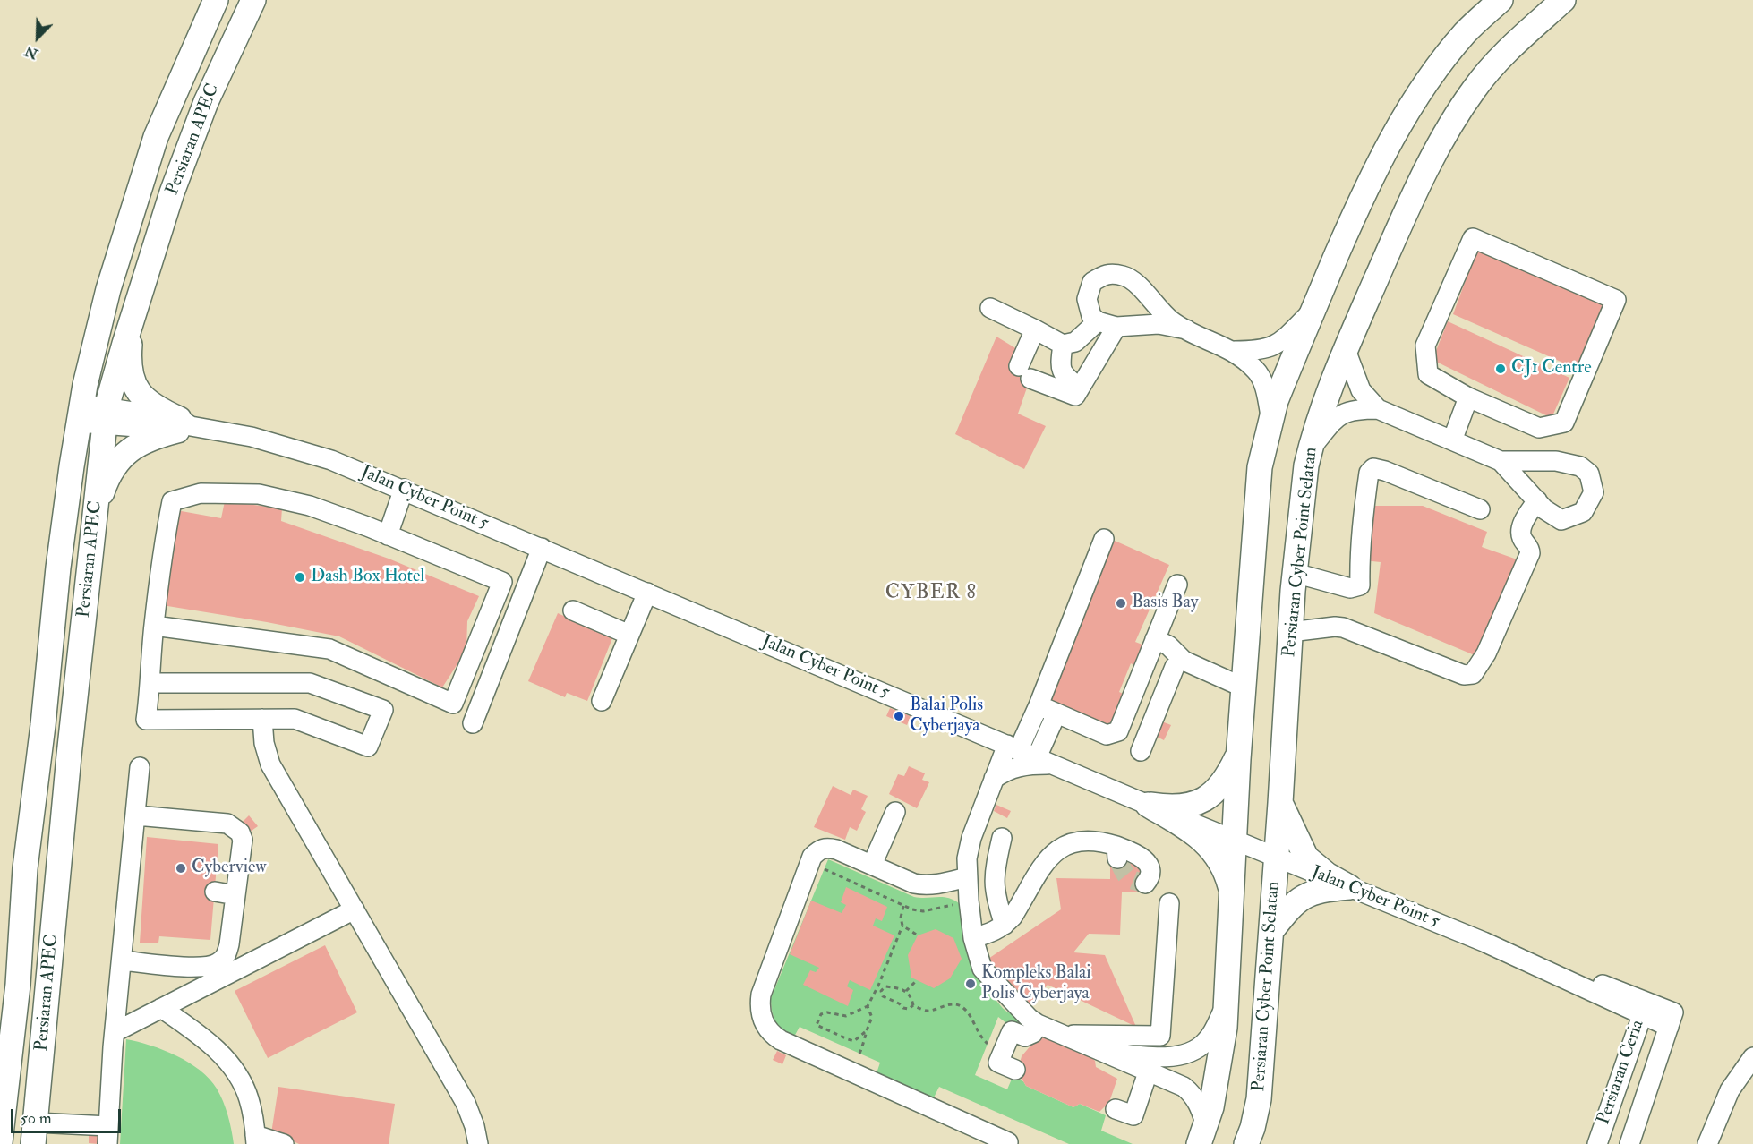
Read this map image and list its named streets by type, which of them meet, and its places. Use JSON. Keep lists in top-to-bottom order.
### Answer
{
  "streets": {
    "main road": ["Persiaran APEC", "Persiaran Cyber Point Selatan"],
    "street": ["Jalan Cyber Point 5", "Persiaran Ceria"]
  },
  "crossings": [
    ["Persiaran APEC", "Jalan Cyber Point 5"],
    ["Jalan Cyber Point 5", "Persiaran Cyber Point Selatan"],
    ["Jalan Cyber Point 5", "Persiaran Ceria"]
  ],
  "districts": ["CYBER 8"],
  "places": [
    "CJ1 Centre",
    "Dash Box Hotel",
    "Basis Bay",
    "Balai Polis Cyberjaya",
    "Cyberview",
    "Kompleks Balai Polis Cyberjaya"
  ],
  "scale_bar": "50 m",
  "north": "bottom left"
}
